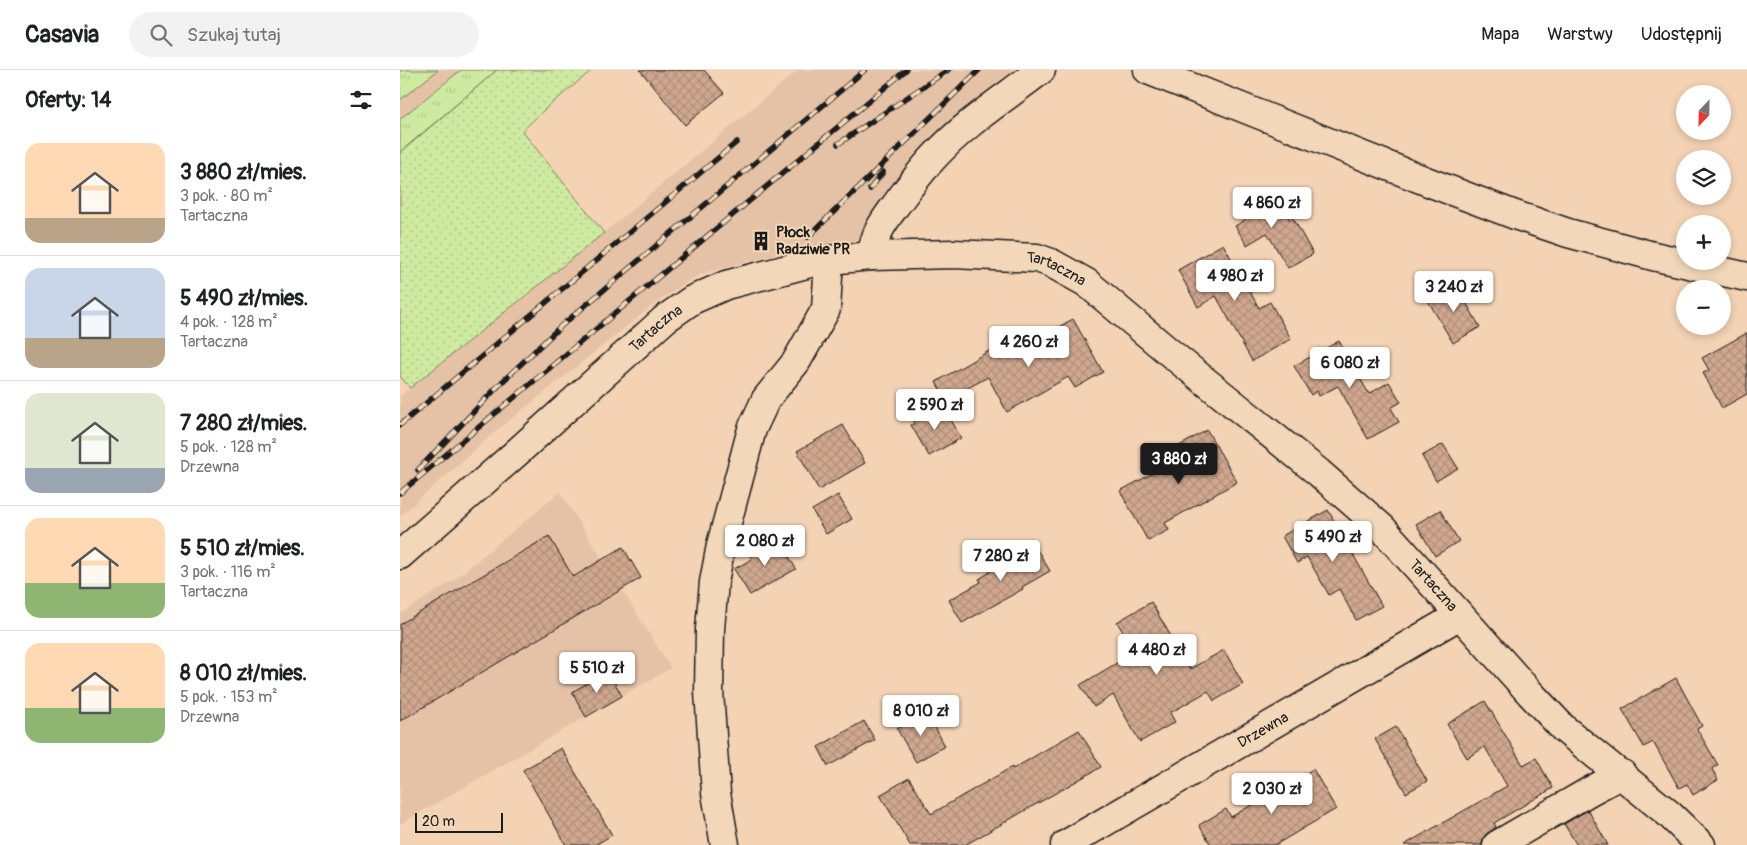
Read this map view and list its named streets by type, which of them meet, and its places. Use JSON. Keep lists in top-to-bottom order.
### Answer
{
  "streets": {
    "street": ["Tartaczna", "Drzewna"]
  },
  "crossings": [
    ["Tartaczna", "Drzewna"]
  ],
  "places": {
    "building": ["Płock Radziwie PR"]
  },
  "scale_bar": "20 m",
  "north": "bottom",
  "page": {
    "header": "Casavia",
    "search": "Szukaj tutaj",
    "nav": ["Mapa", "Warstwy", "Udostępnij"],
    "heading": "Oferty: 14",
    "map_buttons": ["+", "−"],
    "list": [
      {
        "name": "3 880 zł/mies.",
        "note": "3 pok. · 80 m² · Tartaczna"
      },
      {
        "name": "5 490 zł/mies.",
        "note": "4 pok. · 128 m² · Tartaczna"
      },
      {
        "name": "7 280 zł/mies.",
        "note": "5 pok. · 128 m² · Drzewna"
      },
      {
        "name": "5 510 zł/mies.",
        "note": "3 pok. · 116 m² · Tartaczna"
      },
      {
        "name": "8 010 zł/mies.",
        "note": "5 pok. · 153 m² · Drzewna"
      }
    ],
    "price": [
      "4 860 zł",
      "4 980 zł",
      "3 240 zł",
      "4 260 zł",
      "6 080 zł",
      "2 590 zł",
      "3 880 zł",
      "5 490 zł",
      "2 080 zł",
      "7 280 zł",
      "4 480 zł",
      "5 510 zł",
      "8 010 zł",
      "2 030 zł"
    ],
    "scale": "20 m"
  }
}
